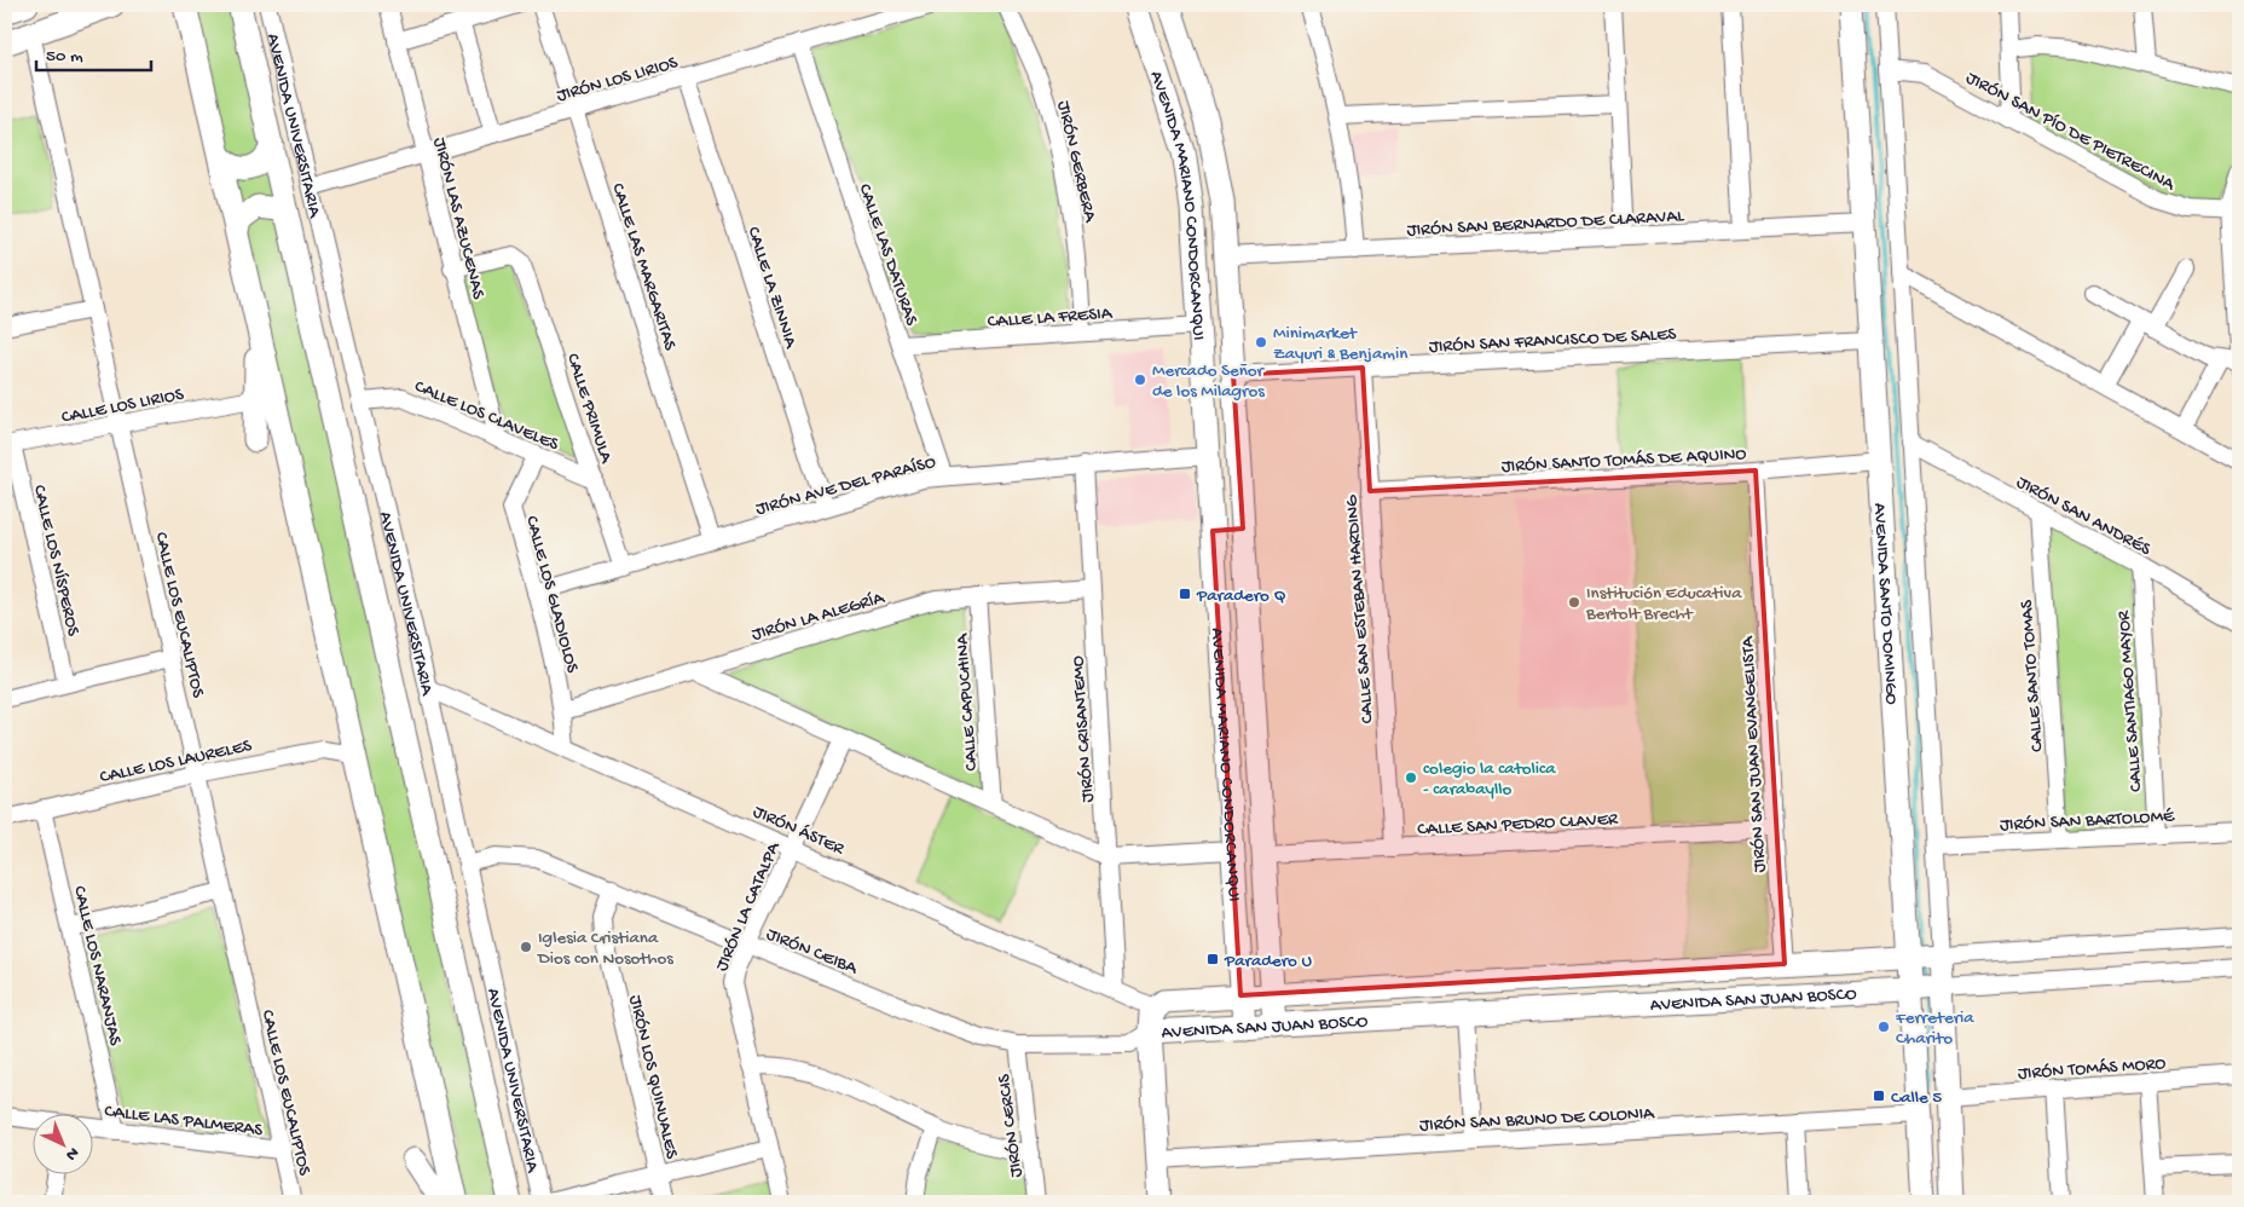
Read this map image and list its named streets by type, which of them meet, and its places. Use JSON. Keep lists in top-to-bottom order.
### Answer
{
  "streets": {
    "main road": [
      "AVENIDA UNIVERSITARIA",
      "AVENIDA MARIANO CONDORCANQUI",
      "AVENIDA SANTO DOMINGO",
      "AVENIDA SAN JUAN BOSCO"
    ],
    "street": [
      "JIRÓN LOS LIRIOS",
      "JIRÓN SAN PÍO DE PIETRECINA",
      "JIRÓN GERBERA",
      "JIRÓN LAS AZUCENAS",
      "JIRÓN SAN BERNARDO DE CLARAVAL",
      "CALLE LAS DATURAS",
      "CALLE LAS MARGARITAS",
      "CALLE LA ZINNIA",
      "CALLE LA FRESIA",
      "JIRÓN SAN FRANCISCO DE SALES",
      "CALLE LOS LIRIOS",
      "CALLE PRIMULA",
      "CALLE LOS CLAVELES",
      "JIRÓN SANTO TOMÁS DE AQUINO",
      "JIRÓN AVE DEL PARAÍSO",
      "JIRÓN SAN ANDRÉS",
      "CALLE LOS NÍSPEROS",
      "CALLE LOS GLADIOLOS",
      "CALLE SAN ESTEBAN HARDING",
      "CALLE LOS EUCALIPTOS",
      "JIRÓN LA ALEGRÍA",
      "CALLE SANTO TOMAS",
      "CALLE SANTIAGO MAYOR",
      "CALLE CAPUCHINA",
      "JIRÓN CRISANTEMO",
      "JIRÓN SAN JUAN EVANGELISTA",
      "CALLE LOS LAURELES",
      "JIRÓN SAN BARTOLOMÉ",
      "CALLE SAN PEDRO CLAVER",
      "JIRÓN ÁSTER",
      "JIRÓN LA CATALPA",
      "JIRÓN CEIBA",
      "CALLE LOS NARANJAS",
      "JIRÓN TOMÁS MORO",
      "JIRÓN LOS QUINUALES",
      "JIRÓN SAN BRUNO DE COLONIA",
      "CALLE LAS PALMERAS",
      "JIRÓN CERCIS"
    ]
  },
  "crossings": [
    ["JIRÓN LOS LIRIOS", "AVENIDA UNIVERSITARIA"],
    ["JIRÓN LOS LIRIOS", "JIRÓN LAS AZUCENAS"],
    ["JIRÓN LOS LIRIOS", "CALLE LAS DATURAS"],
    ["JIRÓN LOS LIRIOS", "CALLE LAS MARGARITAS"],
    ["JIRÓN LOS LIRIOS", "CALLE LA ZINNIA"],
    ["AVENIDA UNIVERSITARIA", "CALLE LOS CLAVELES"],
    ["AVENIDA UNIVERSITARIA", "JIRÓN ÁSTER"],
    ["AVENIDA UNIVERSITARIA", "JIRÓN CEIBA"],
    ["JIRÓN SAN PÍO DE PIETRECINA", "AVENIDA SANTO DOMINGO"],
    ["JIRÓN GERBERA", "CALLE LA FRESIA"],
    ["AVENIDA MARIANO CONDORCANQUI", "JIRÓN SAN BERNARDO DE CLARAVAL"],
    ["AVENIDA MARIANO CONDORCANQUI", "CALLE LA FRESIA"],
    ["AVENIDA MARIANO CONDORCANQUI", "JIRÓN SAN FRANCISCO DE SALES"],
    ["AVENIDA MARIANO CONDORCANQUI", "JIRÓN AVE DEL PARAÍSO"],
    ["AVENIDA MARIANO CONDORCANQUI", "CALLE SAN PEDRO CLAVER"],
    ["AVENIDA MARIANO CONDORCANQUI", "AVENIDA SAN JUAN BOSCO"],
    ["JIRÓN LAS AZUCENAS", "CALLE PRIMULA"],
    ["JIRÓN LAS AZUCENAS", "CALLE LOS CLAVELES"],
    ["JIRÓN SAN BERNARDO DE CLARAVAL", "AVENIDA SANTO DOMINGO"],
    ["CALLE LAS DATURAS", "CALLE LA FRESIA"],
    ["CALLE LAS DATURAS", "JIRÓN AVE DEL PARAÍSO"],
    ["CALLE LAS MARGARITAS", "JIRÓN AVE DEL PARAÍSO"],
    ["CALLE LA ZINNIA", "JIRÓN AVE DEL PARAÍSO"],
    ["JIRÓN SAN FRANCISCO DE SALES", "AVENIDA SANTO DOMINGO"],
    ["JIRÓN SAN FRANCISCO DE SALES", "CALLE SAN ESTEBAN HARDING"],
    ["CALLE LOS LIRIOS", "CALLE LOS NÍSPEROS"],
    ["CALLE LOS LIRIOS", "CALLE LOS EUCALIPTOS"],
    ["CALLE PRIMULA", "CALLE LOS CLAVELES"],
    ["CALLE PRIMULA", "JIRÓN AVE DEL PARAÍSO"],
    ["CALLE LOS CLAVELES", "CALLE LOS GLADIOLOS"],
    ["JIRÓN SANTO TOMÁS DE AQUINO", "AVENIDA SANTO DOMINGO"],
    ["JIRÓN SANTO TOMÁS DE AQUINO", "CALLE SAN ESTEBAN HARDING"],
    ["JIRÓN SANTO TOMÁS DE AQUINO", "JIRÓN SAN JUAN EVANGELISTA"],
    ["JIRÓN AVE DEL PARAÍSO", "CALLE LOS GLADIOLOS"],
    ["JIRÓN AVE DEL PARAÍSO", "JIRÓN CRISANTEMO"],
    ["JIRÓN SAN ANDRÉS", "AVENIDA SANTO DOMINGO"],
    ["JIRÓN SAN ANDRÉS", "CALLE SANTO TOMAS"],
    ["JIRÓN SAN ANDRÉS", "CALLE SANTIAGO MAYOR"],
    ["CALLE LOS GLADIOLOS", "JIRÓN LA ALEGRÍA"],
    ["CALLE LOS GLADIOLOS", "JIRÓN ÁSTER"],
    ["AVENIDA SANTO DOMINGO", "JIRÓN SAN BARTOLOMÉ"],
    ["AVENIDA SANTO DOMINGO", "AVENIDA SAN JUAN BOSCO"],
    ["AVENIDA SANTO DOMINGO", "JIRÓN TOMÁS MORO"],
    ["AVENIDA SANTO DOMINGO", "JIRÓN SAN BRUNO DE COLONIA"],
    ["CALLE SAN ESTEBAN HARDING", "CALLE SAN PEDRO CLAVER"],
    ["CALLE LOS EUCALIPTOS", "CALLE LOS LAURELES"],
    ["CALLE LOS EUCALIPTOS", "CALLE LAS PALMERAS"],
    ["JIRÓN LA ALEGRÍA", "CALLE CAPUCHINA"],
    ["JIRÓN LA ALEGRÍA", "JIRÓN CRISANTEMO"],
    ["CALLE SANTO TOMAS", "JIRÓN SAN BARTOLOMÉ"],
    ["CALLE SANTIAGO MAYOR", "JIRÓN SAN BARTOLOMÉ"],
    ["JIRÓN CRISANTEMO", "JIRÓN ÁSTER"],
    ["JIRÓN SAN JUAN EVANGELISTA", "CALLE SAN PEDRO CLAVER"],
    ["JIRÓN SAN JUAN EVANGELISTA", "AVENIDA SAN JUAN BOSCO"],
    ["CALLE LOS LAURELES", "CALLE LOS NARANJAS"],
    ["JIRÓN ÁSTER", "JIRÓN LA CATALPA"],
    ["JIRÓN ÁSTER", "AVENIDA SAN JUAN BOSCO"],
    ["JIRÓN LA CATALPA", "JIRÓN CEIBA"],
    ["JIRÓN CEIBA", "AVENIDA SAN JUAN BOSCO"],
    ["JIRÓN CEIBA", "JIRÓN LOS QUINUALES"],
    ["JIRÓN CEIBA", "JIRÓN CERCIS"],
    ["CALLE LOS NARANJAS", "CALLE LAS PALMERAS"]
  ],
  "places": {
    "other": [
      "Minimarket Zayuri & Benjamin",
      "Mercado Señor de los Milagros",
      "Institución Educativa Bertolt Brecht",
      "colegio la catolica - carabayllo",
      "Iglesia Cristiana Dios con Nosothos",
      "Ferreteria Charito"
    ],
    "transit": ["Paradero Q", "Paradero U", "Calle 5"]
  },
  "scale_bar": "50 m",
  "north": "bottom right"
}
